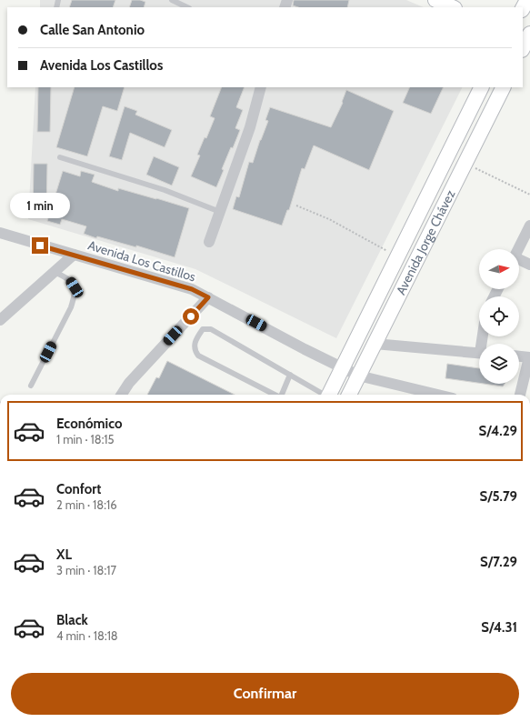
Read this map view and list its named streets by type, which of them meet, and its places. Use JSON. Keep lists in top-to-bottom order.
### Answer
{
  "streets": {
    "main road": ["Avenida Jorge Chávez"],
    "street": ["Avenida Los Castillos"]
  },
  "crossings": [
    ["Avenida Jorge Chávez", "Avenida Los Castillos"]
  ],
  "north": "right",
  "page": {
    "banner": ["Calle San Antonio", "Avenida Los Castillos"],
    "bubble": "1 min",
    "list": [
      {
        "name": "Económico",
        "note": "1 min · 18:15",
        "value": "S/4.29"
      },
      {
        "name": "Confort",
        "note": "2 min · 18:16",
        "value": "S/5.79"
      },
      {
        "name": "XL",
        "note": "3 min · 18:17",
        "value": "S/7.29"
      },
      {
        "name": "Black",
        "note": "4 min · 18:18",
        "value": "S/4.31"
      }
    ],
    "buttons": "Confirmar"
  }
}
